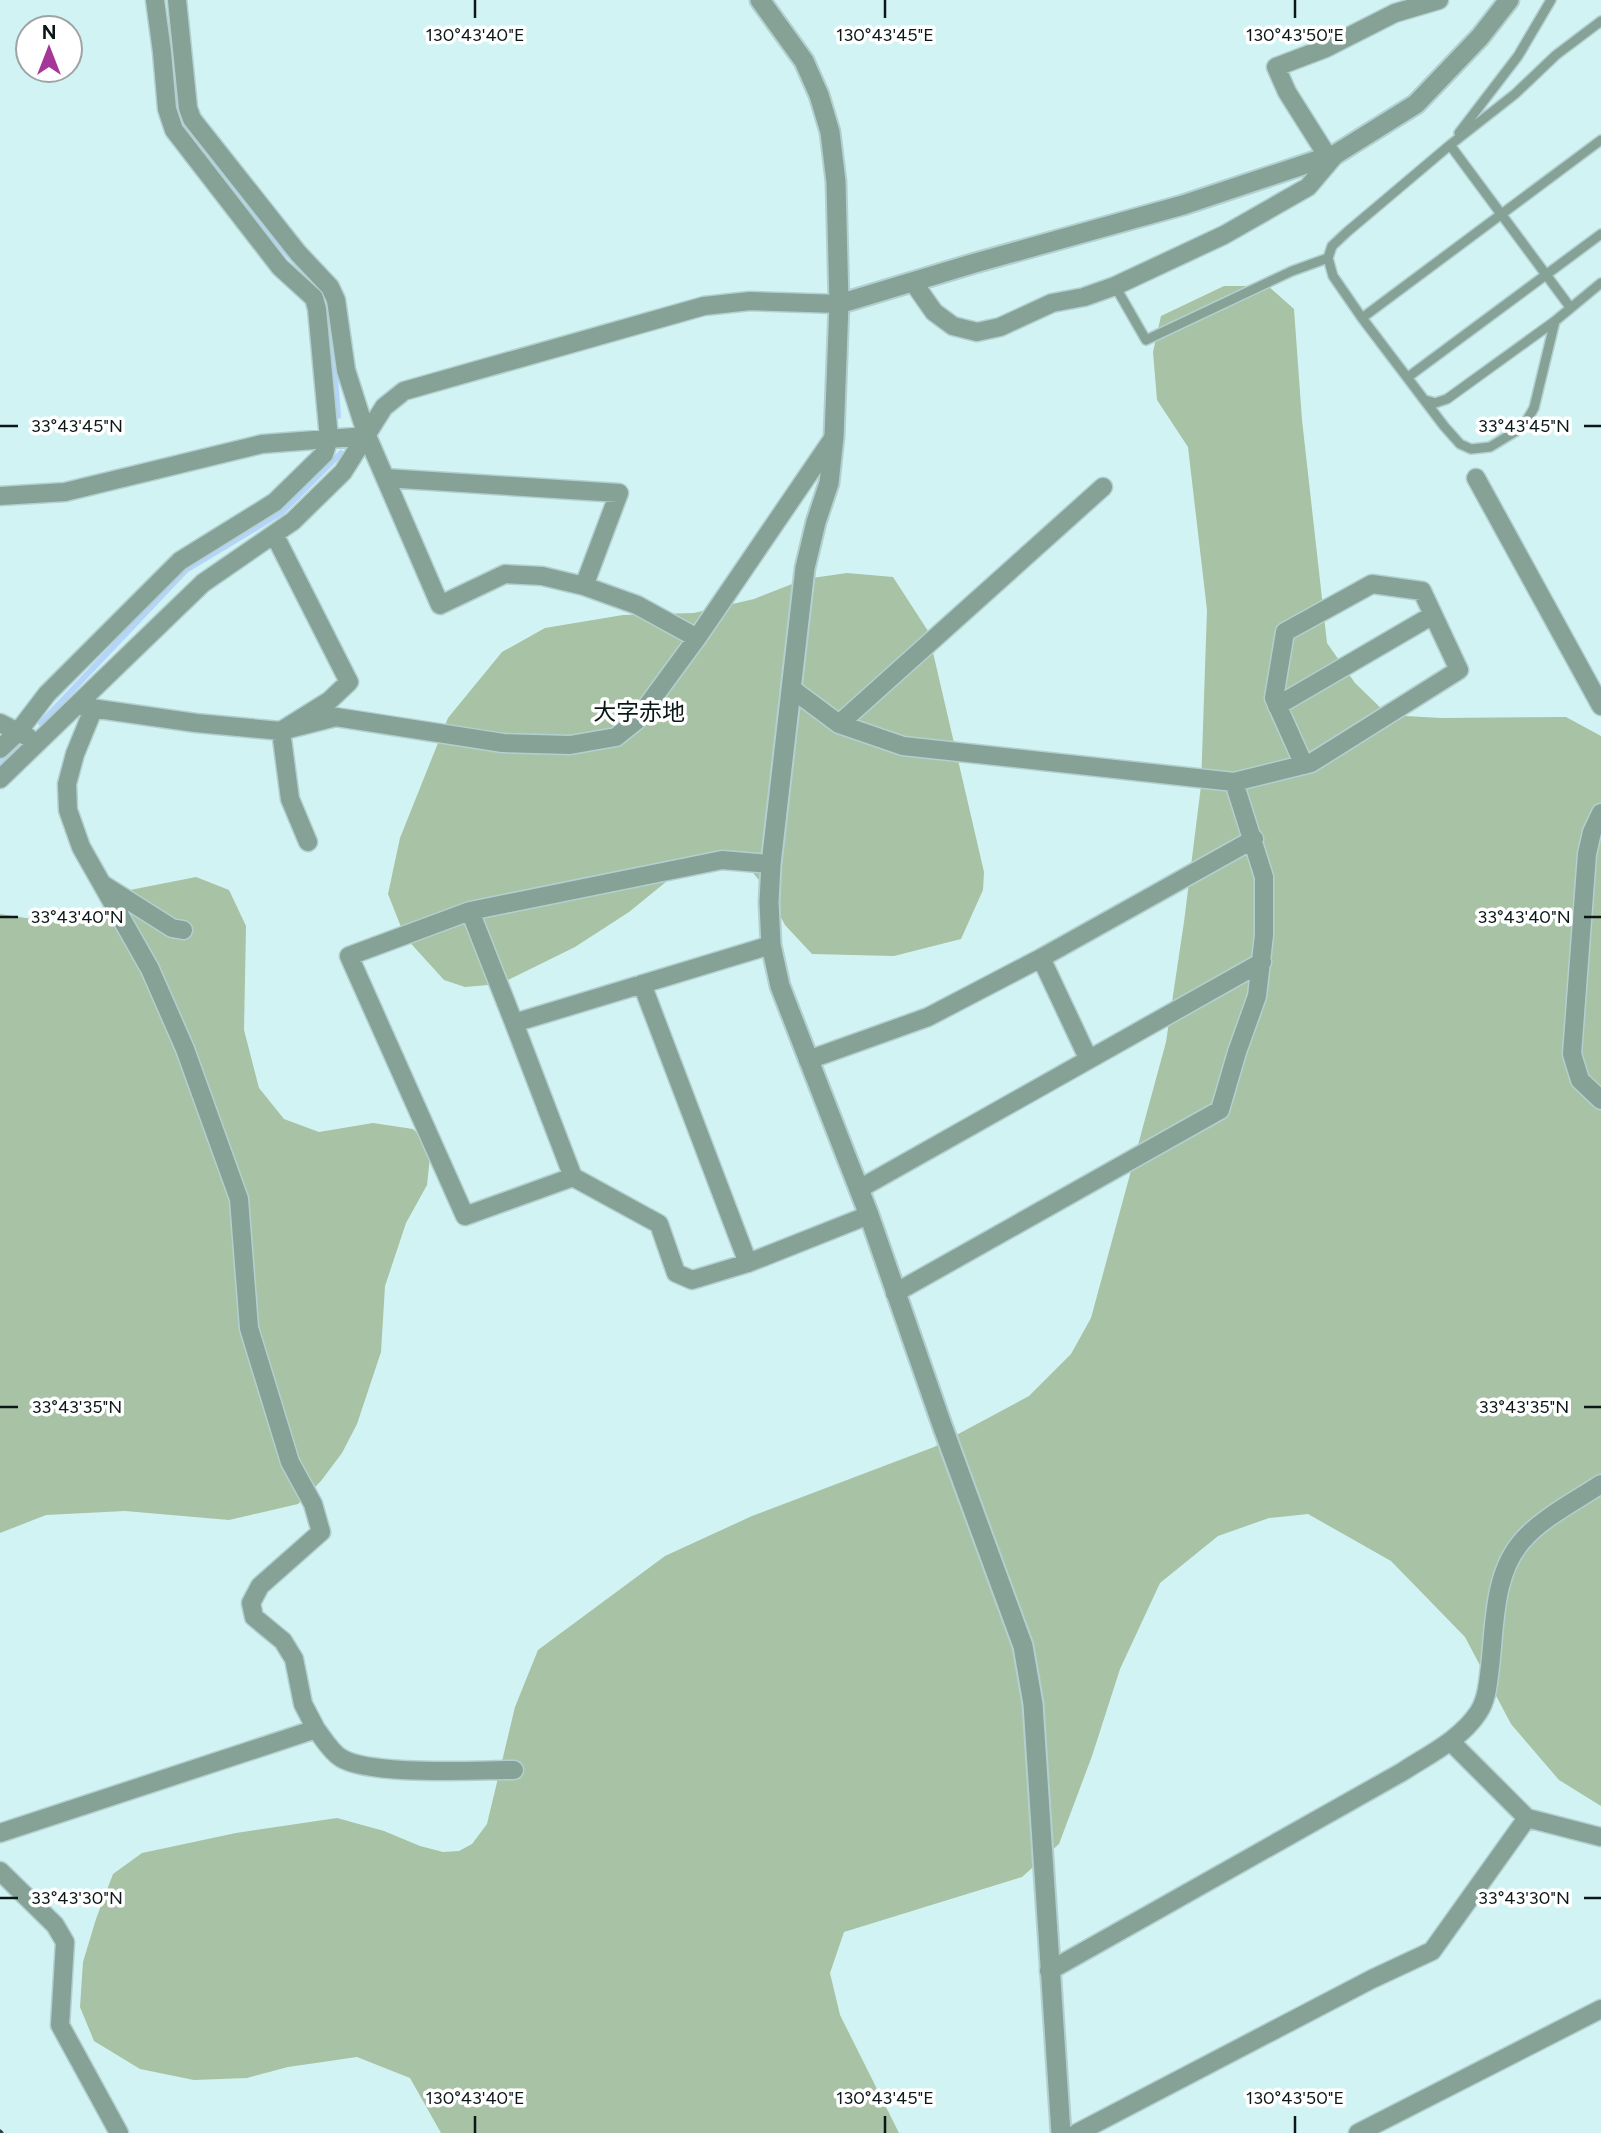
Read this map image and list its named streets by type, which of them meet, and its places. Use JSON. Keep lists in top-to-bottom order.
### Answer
{
  "districts": ["大字赤地"],
  "north": "top",
  "coordinates": [
    "130°43'40\"E",
    "130°43'45\"E",
    "130°43'50\"E",
    "33°43'45\"N",
    "33°43'40\"N",
    "33°43'35\"N",
    "33°43'30\"N"
  ]
}
